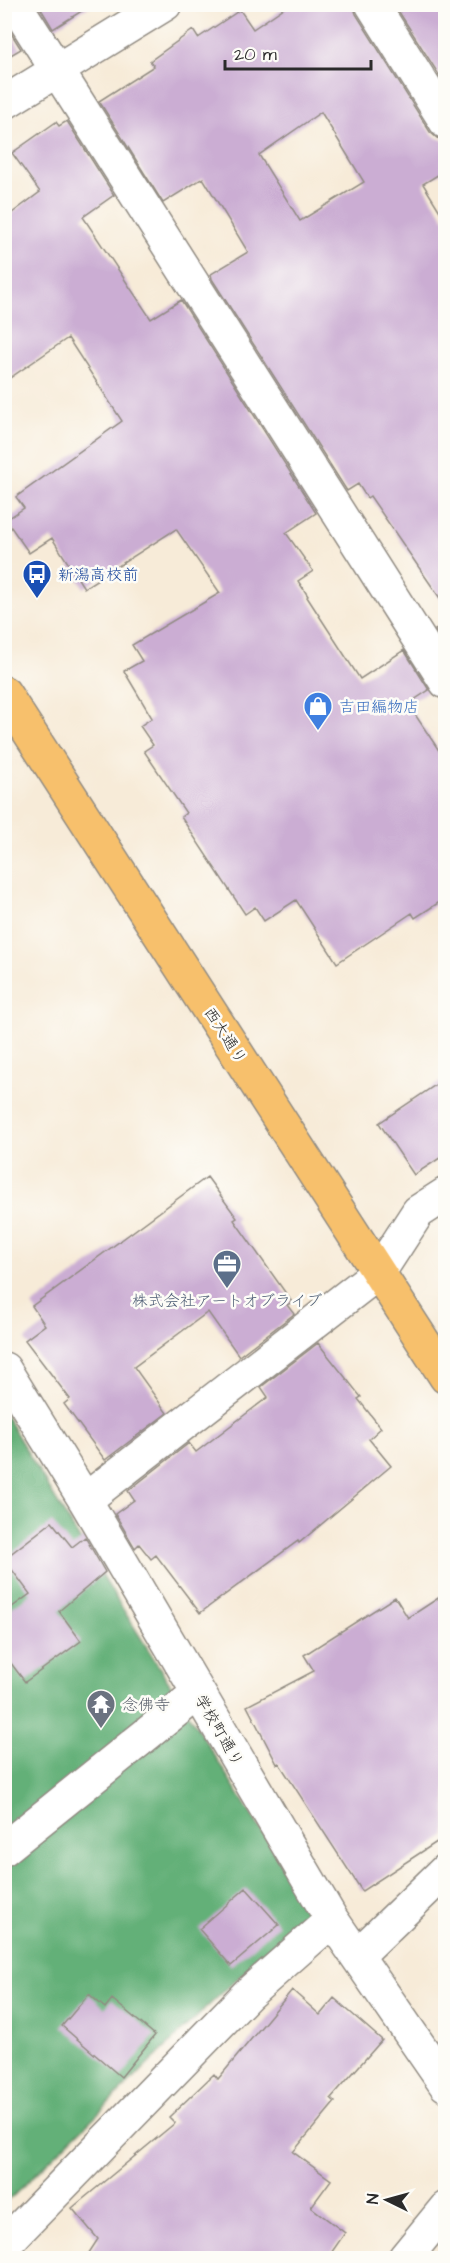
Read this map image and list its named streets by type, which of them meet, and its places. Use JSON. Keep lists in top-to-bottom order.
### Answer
{
  "streets": {
    "highway": ["西大通り"],
    "street": ["学校町通り"]
  },
  "places": {
    "bus stop": ["新潟高校前"],
    "shop": ["吉田編物店"],
    "office": ["株式会社アートオブライブ"],
    "temple": ["念佛寺"]
  },
  "scale_bar": "20 m",
  "north": "left"
}
